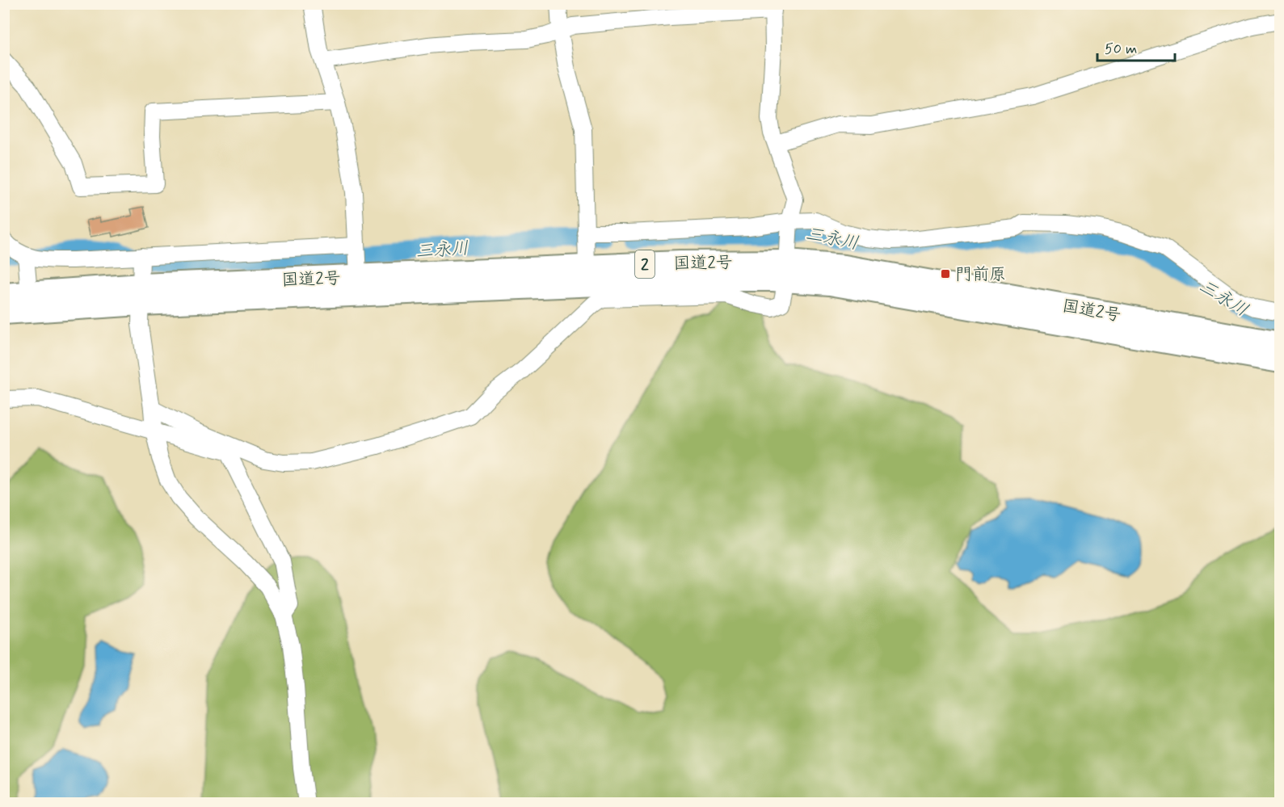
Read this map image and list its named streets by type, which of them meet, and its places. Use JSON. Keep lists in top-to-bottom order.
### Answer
{
  "streets": {
    "highway": ["国道2号", "2"]
  },
  "water": ["三永川"],
  "places": {
    "transit": ["門前原"]
  },
  "scale_bar": "50 m"
}
